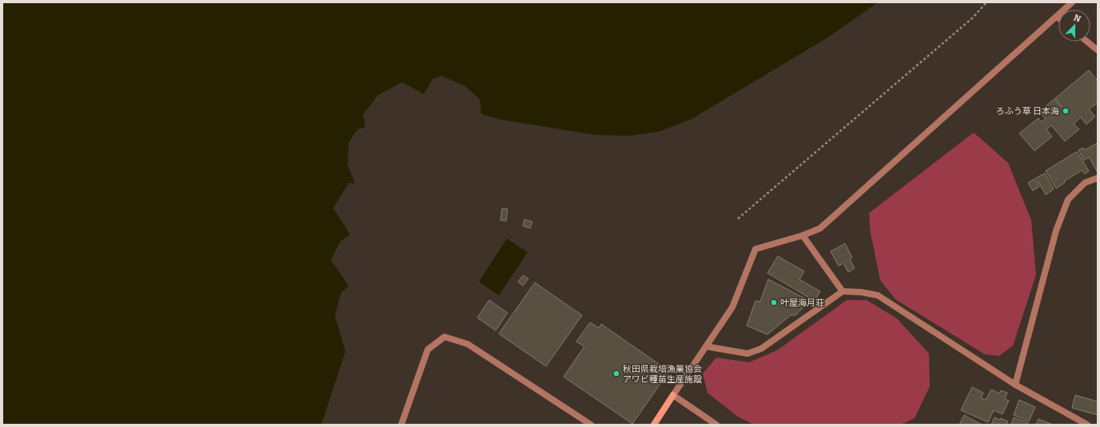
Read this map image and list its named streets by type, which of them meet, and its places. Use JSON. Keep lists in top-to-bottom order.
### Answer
{
  "places": ["ろふう草 日本海", "叶屋海月荘", "秋田県栽培漁業協会 アワビ種苗生産施設"],
  "north": "top"
}
